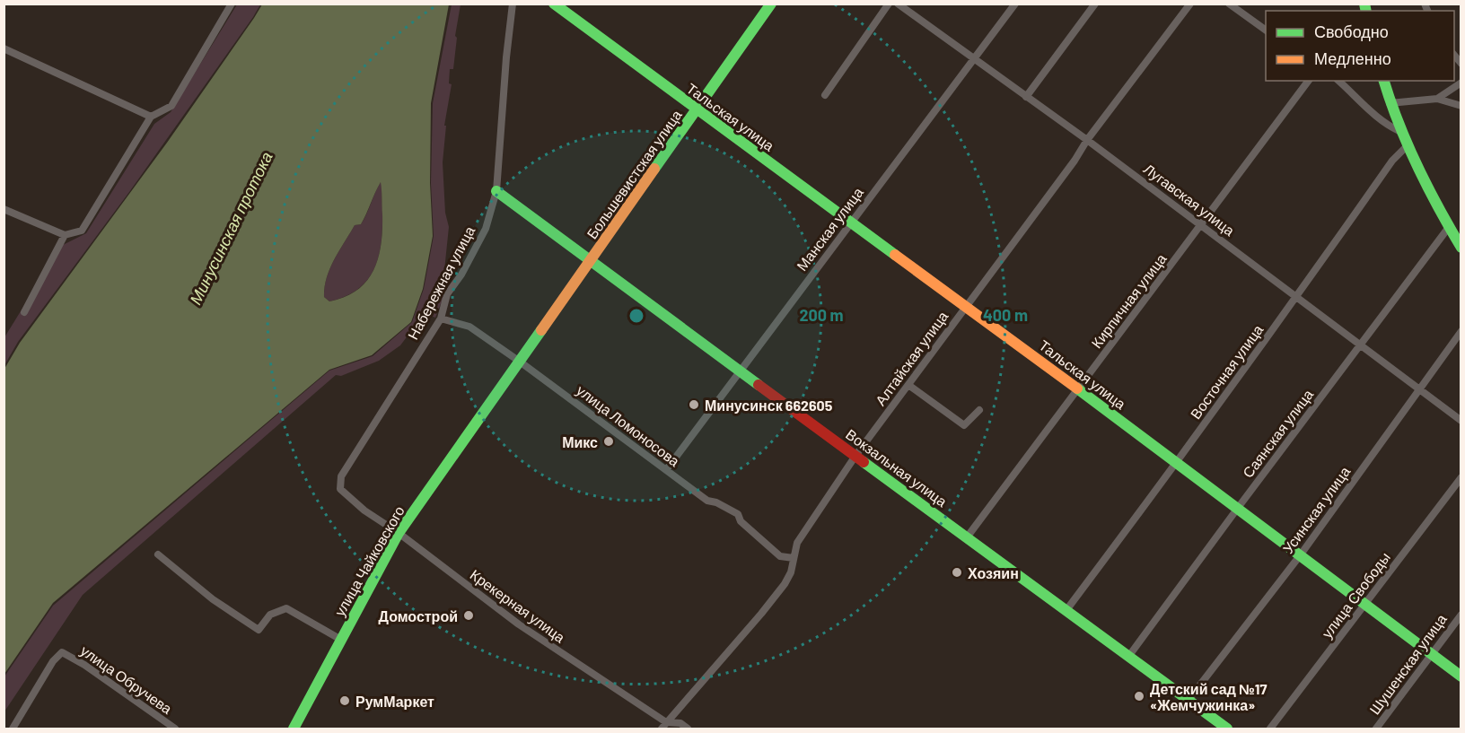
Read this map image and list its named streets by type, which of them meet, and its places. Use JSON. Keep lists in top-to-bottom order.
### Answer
{
  "streets": {
    "street": [
      "Тальская улица",
      "Большевистская улица",
      "Лугавская улица",
      "Манская улица",
      "Набережная улица",
      "Кирпичная улица",
      "Алтайская улица",
      "Восточная улица",
      "улица Ломоносова",
      "Саянская улица",
      "Вокзальная улица",
      "Усинская улица",
      "улица Чайковского",
      "улица Свободы",
      "Крекерная улица",
      "Шушенская улица",
      "улица Обручева"
    ]
  },
  "crossings": [
    ["Тальская улица", "Большевистская улица"],
    ["Тальская улица", "Манская улица"],
    ["Тальская улица", "Кирпичная улица"],
    ["Тальская улица", "Алтайская улица"],
    ["Тальская улица", "Восточная улица"],
    ["Тальская улица", "Саянская улица"],
    ["Тальская улица", "Усинская улица"],
    ["Тальская улица", "улица Свободы"],
    ["Тальская улица", "Шушенская улица"],
    ["Большевистская улица", "улица Ломоносова"],
    ["Большевистская улица", "Вокзальная улица"],
    ["Большевистская улица", "улица Чайковского"],
    ["Лугавская улица", "Манская улица"],
    ["Лугавская улица", "Кирпичная улица"],
    ["Лугавская улица", "Алтайская улица"],
    ["Лугавская улица", "Восточная улица"],
    ["Лугавская улица", "Саянская улица"],
    ["Лугавская улица", "Усинская улица"],
    ["Манская улица", "улица Ломоносова"],
    ["Манская улица", "Вокзальная улица"],
    ["Набережная улица", "улица Ломоносова"],
    ["Набережная улица", "Вокзальная улица"],
    ["Набережная улица", "Крекерная улица"],
    ["Кирпичная улица", "Вокзальная улица"],
    ["Алтайская улица", "улица Ломоносова"],
    ["Алтайская улица", "Вокзальная улица"],
    ["Алтайская улица", "Крекерная улица"],
    ["Восточная улица", "Вокзальная улица"],
    ["улица Ломоносова", "улица Чайковского"],
    ["Саянская улица", "Вокзальная улица"],
    ["Вокзальная улица", "Усинская улица"],
    ["улица Чайковского", "Крекерная улица"]
  ],
  "water": ["Минусинская протока"],
  "places": [
    "Минусинск 662605",
    "Микс",
    "Хозяин",
    "Домострой",
    "Детский сад №17 «Жемчужинка»",
    "РумМаркет"
  ],
  "legend": ["Свободно", "Медленно"],
  "rings": ["200 m", "400 m"]
}
